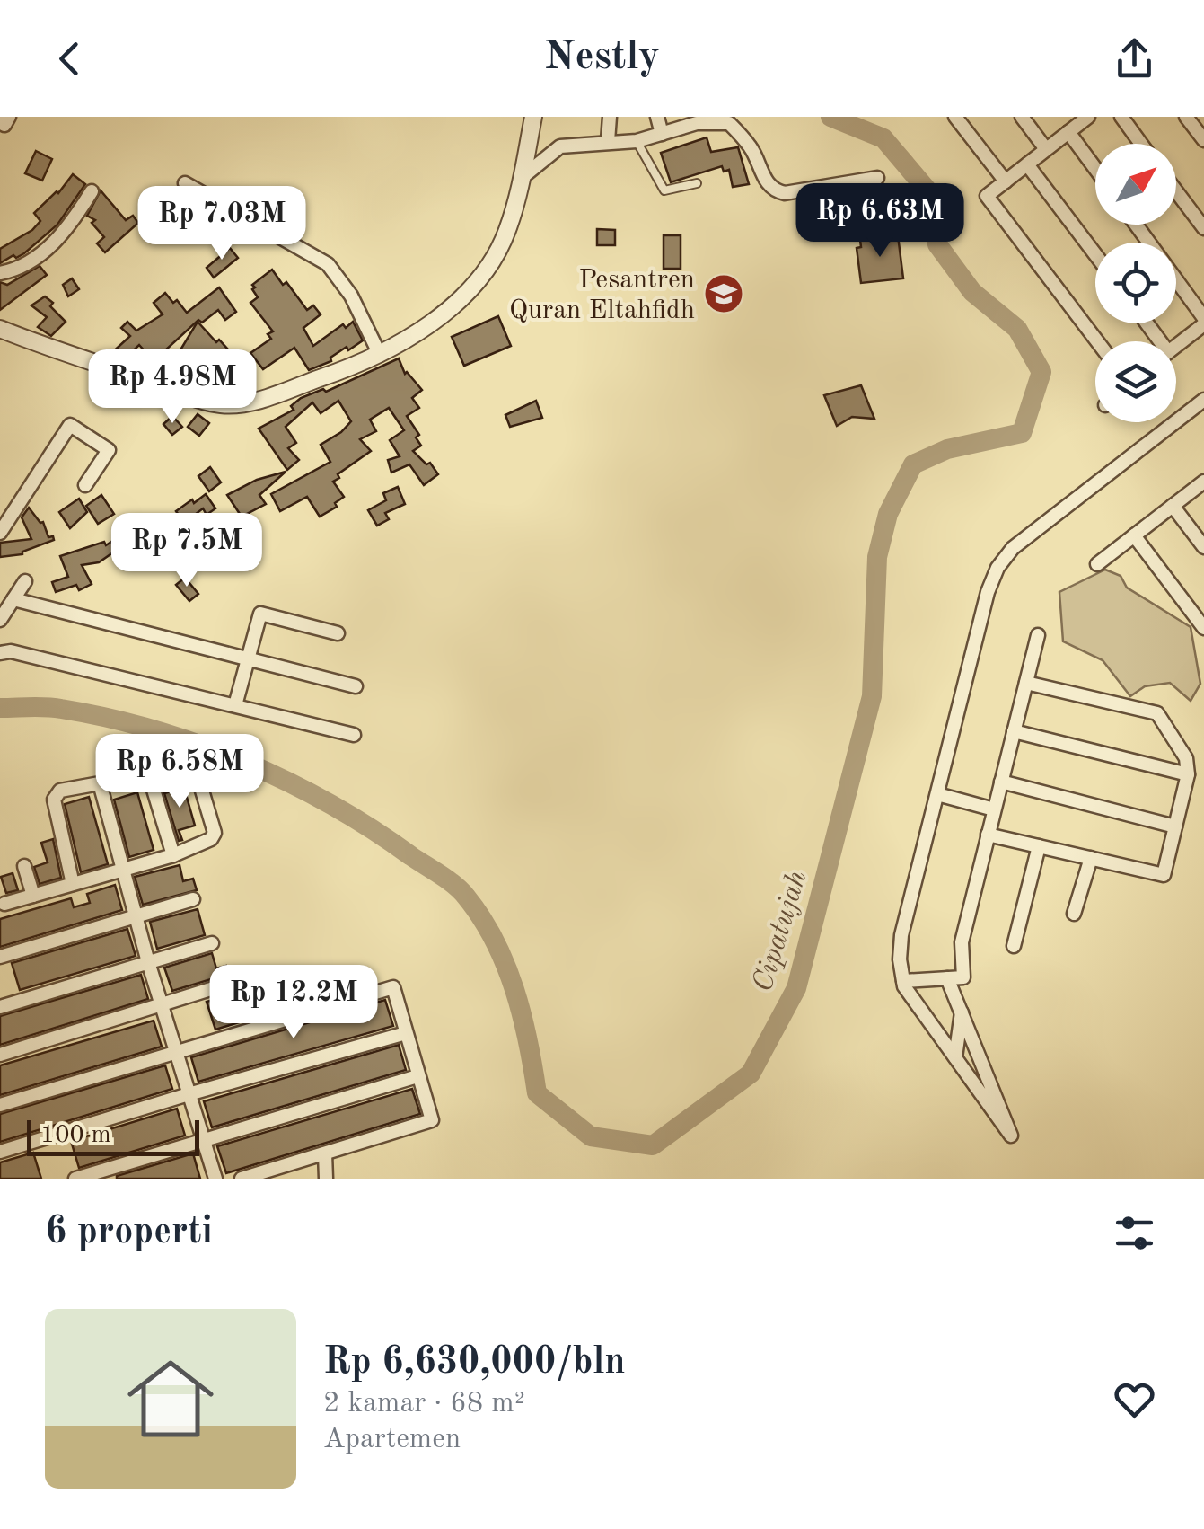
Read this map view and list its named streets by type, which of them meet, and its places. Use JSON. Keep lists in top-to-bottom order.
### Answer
{
  "water": ["Cipatujah"],
  "places": {
    "school or university": ["Pesantren Quran Eltahfidh"]
  },
  "scale_bar": "100 m",
  "north": "top right",
  "page": {
    "header": "Nestly",
    "price": [
      "Rp 6.63M",
      "Rp 7.03M",
      "Rp 4.98M",
      "Rp 7.5M",
      "Rp 6.58M",
      "Rp 12.2M"
    ],
    "scale": "100 m",
    "heading": "6 properti",
    "list": [
      {
        "name": "Rp 6,630,000/bln",
        "note": "2 kamar · 68 m² · Apartemen"
      }
    ]
  }
}
